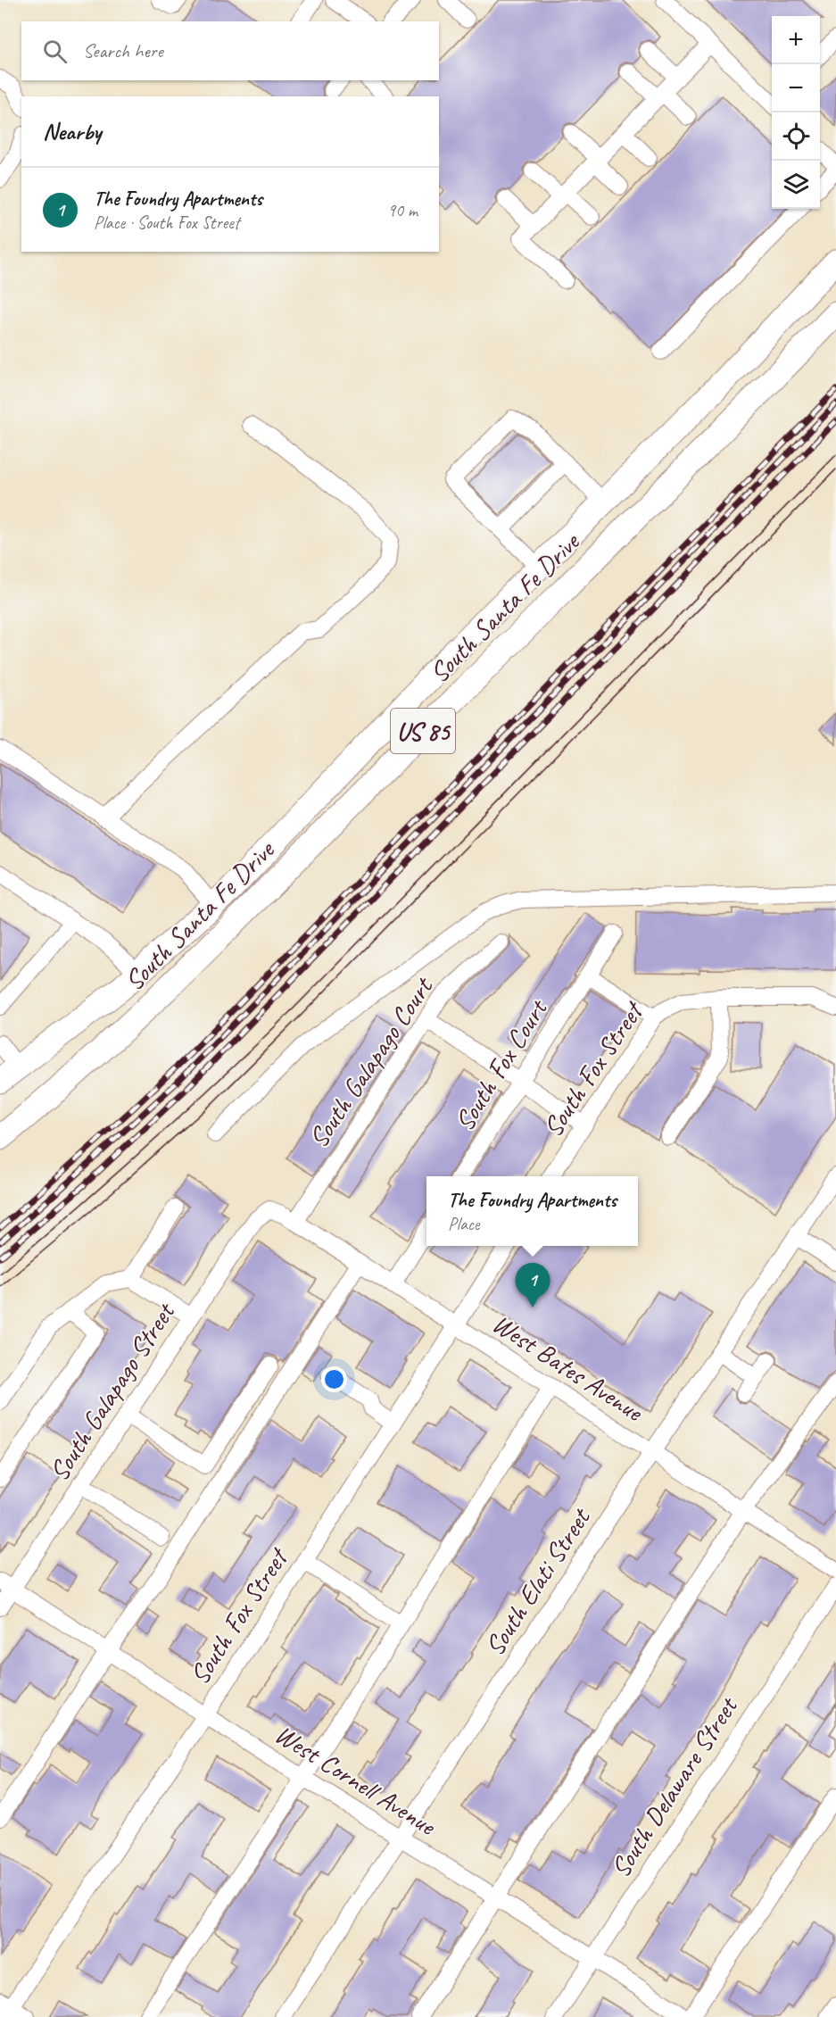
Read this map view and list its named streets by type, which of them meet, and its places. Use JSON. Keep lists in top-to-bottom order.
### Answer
{
  "streets": {
    "highway": ["South Santa Fe Drive", "US 85"],
    "street": [
      "South Galapago Court",
      "South Fox Court",
      "South Fox Street",
      "West Bates Avenue",
      "South Galapago Street",
      "South Elati Street",
      "West Cornell Avenue",
      "South Delaware Street"
    ]
  },
  "crossings": [
    ["South Galapago Court", "West Bates Avenue"],
    ["South Fox Street", "West Bates Avenue"],
    ["South Fox Street", "West Cornell Avenue"],
    ["West Bates Avenue", "South Galapago Street"],
    ["West Bates Avenue", "South Elati Street"],
    ["South Galapago Street", "West Cornell Avenue"],
    ["South Elati Street", "West Cornell Avenue"],
    ["West Cornell Avenue", "South Delaware Street"]
  ],
  "page": {
    "map_buttons": ["+", "−"],
    "search": "Search here",
    "heading": "Nearby",
    "list": [
      {
        "mark": "1",
        "name": "The Foundry Apartments",
        "note": "Place · South Fox Street",
        "value": "90 m"
      }
    ],
    "popup": ["The Foundry Apartments", "Place"],
    "pins": "1"
  }
}
